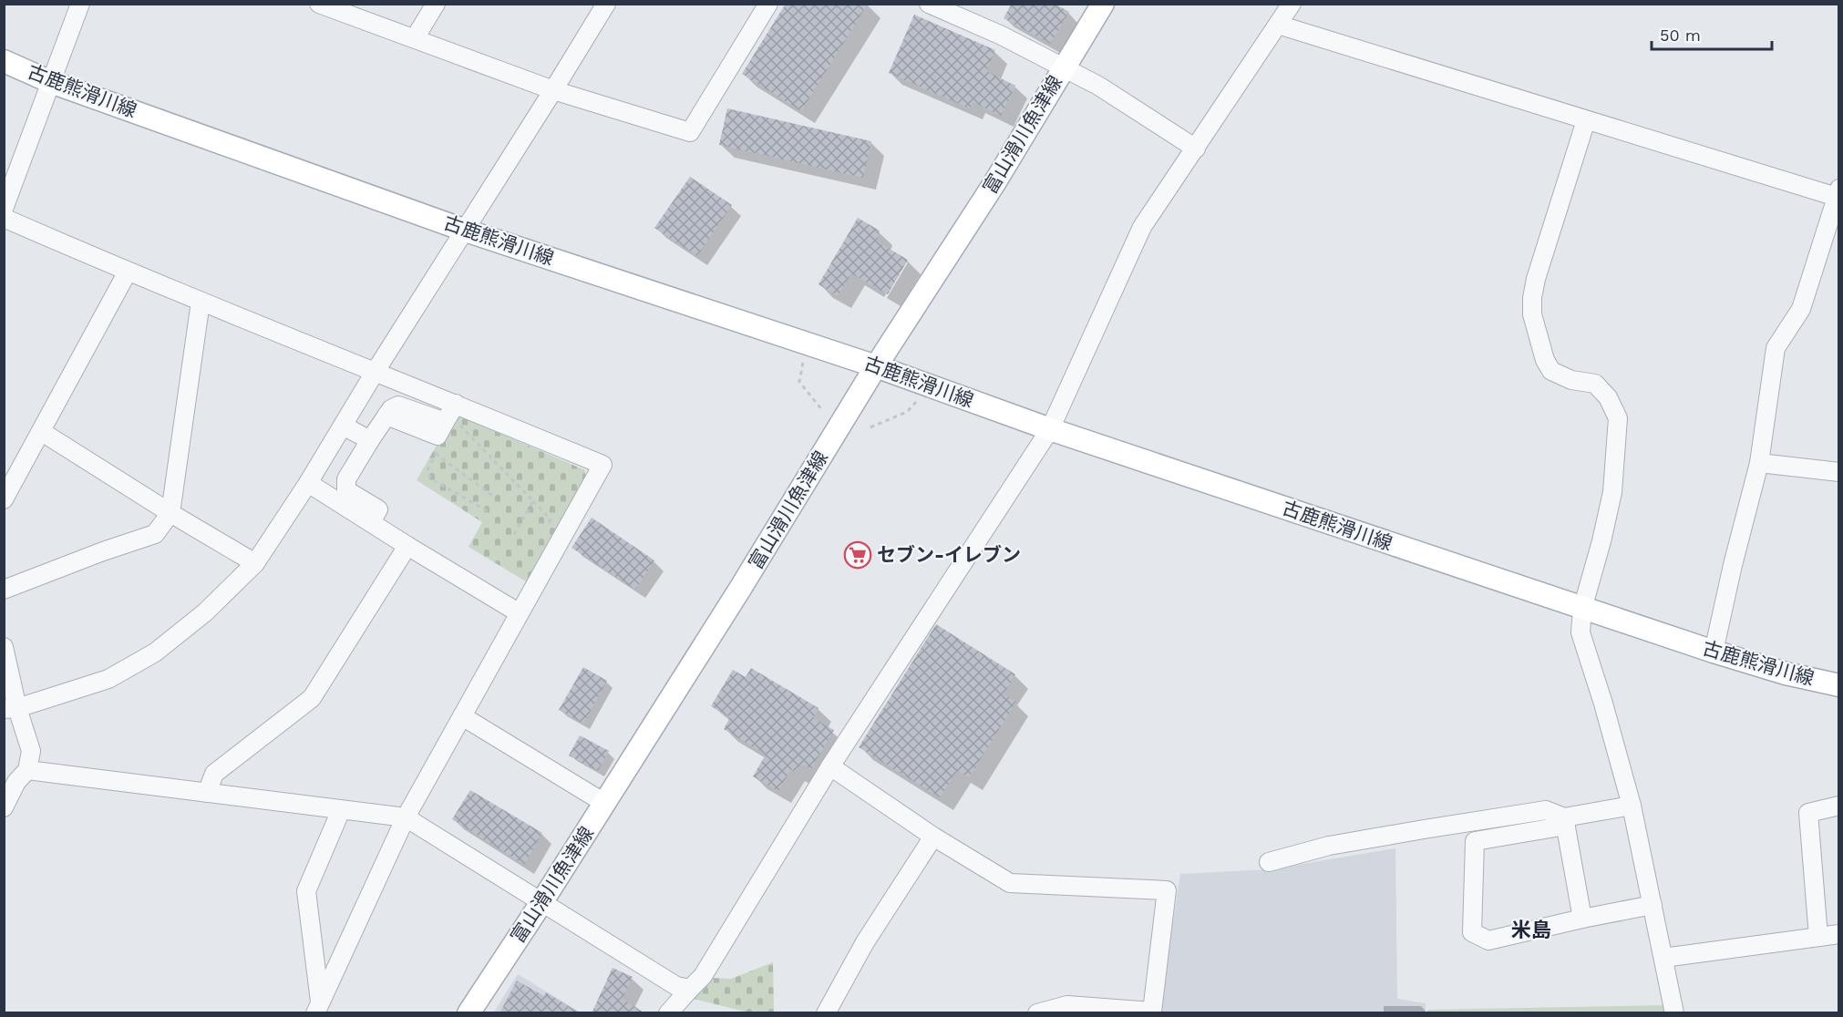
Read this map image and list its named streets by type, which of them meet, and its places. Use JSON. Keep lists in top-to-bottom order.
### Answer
{
  "streets": {
    "main road": ["古鹿熊滑川線", "富山滑川魚津線"]
  },
  "crossings": [
    ["古鹿熊滑川線", "富山滑川魚津線"]
  ],
  "districts": ["米島"],
  "places": {
    "supermarket": ["セブン-イレブン"]
  },
  "scale_bar": "50 m"
}
